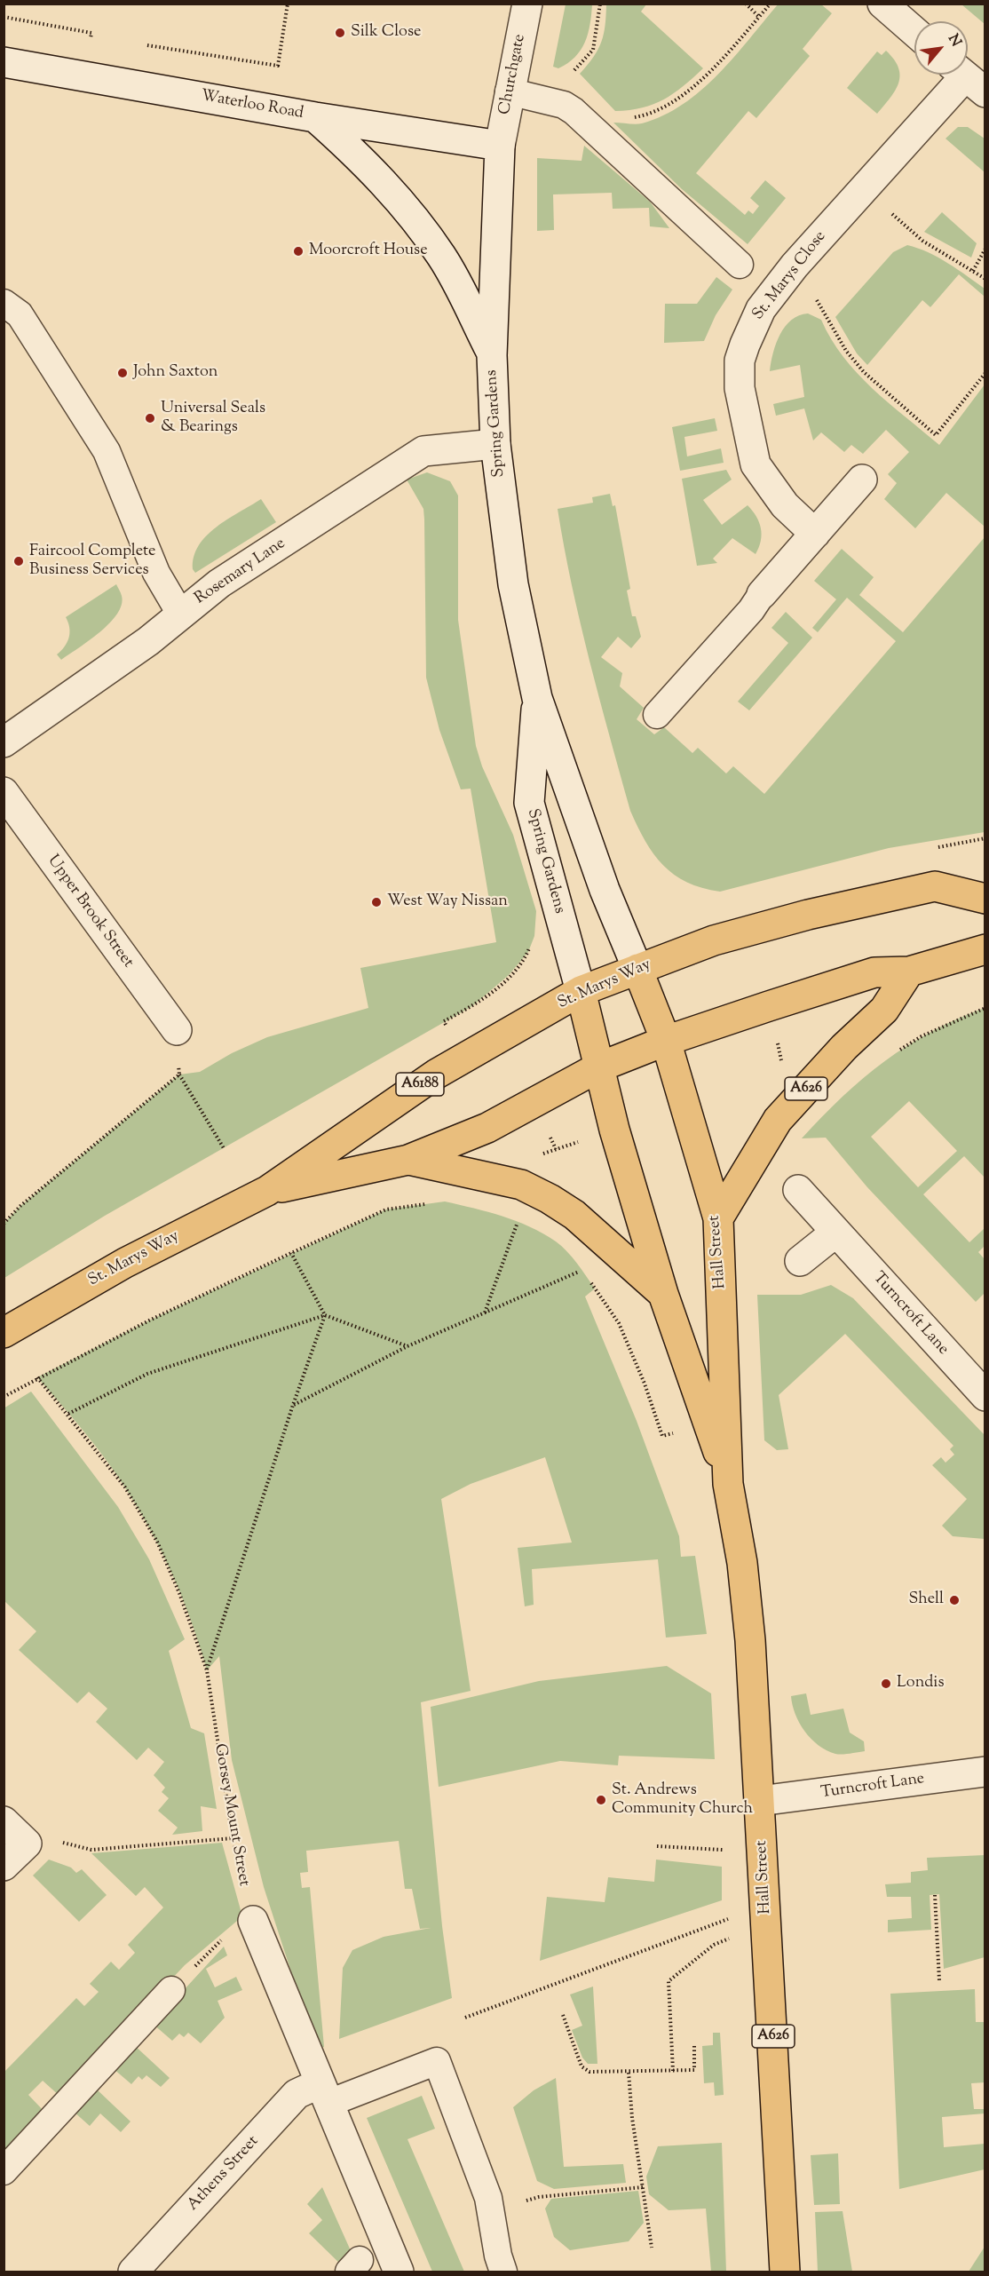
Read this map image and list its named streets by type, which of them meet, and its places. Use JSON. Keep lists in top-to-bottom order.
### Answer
{
  "streets": {
    "main road": [
      "St. Marys Way",
      "A6188",
      "A626",
      "Hall Street"
    ],
    "street": [
      "Churchgate",
      "Waterloo Road",
      "St. Marys Close",
      "Spring Gardens",
      "Rosemary Lane",
      "Upper Brook Street",
      "Turncroft Lane",
      "Athens Street"
    ],
    "path": ["Gorsey Mount Street"]
  },
  "crossings": [
    ["Churchgate", "Waterloo Road"],
    ["Churchgate", "Spring Gardens"],
    ["Waterloo Road", "Spring Gardens"],
    ["Spring Gardens", "Rosemary Lane"],
    ["Spring Gardens", "St. Marys Way"],
    ["Spring Gardens", "Hall Street"],
    ["St. Marys Way", "A6188"],
    ["St. Marys Way", "A626"],
    ["St. Marys Way", "Hall Street"],
    ["A6188", "Hall Street"],
    ["A626", "Hall Street"],
    ["Hall Street", "Turncroft Lane"]
  ],
  "places": [
    "Silk Close",
    "Moorcroft House",
    "John Saxton",
    "Universal Seals & Bearings",
    "Faircool Complete Business Services",
    "West Way Nissan",
    "Shell",
    "Londis",
    "St. Andrews Community Church"
  ],
  "north": "top right"
}
